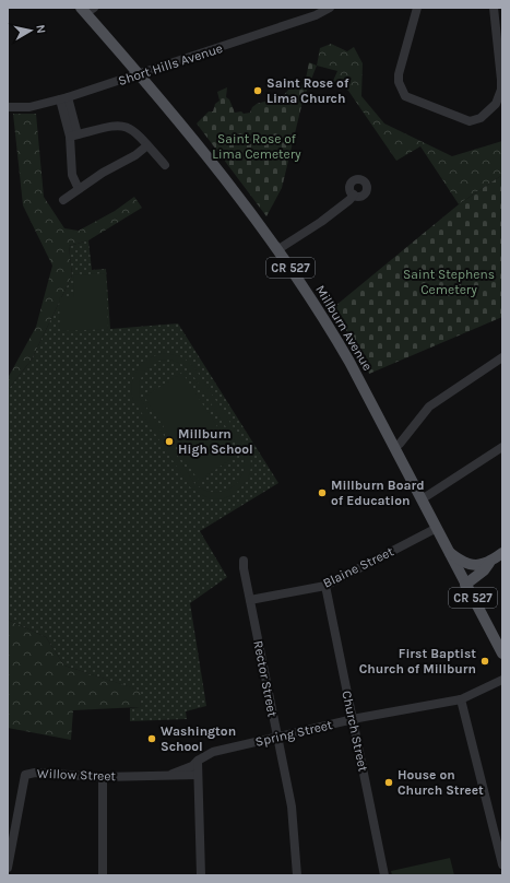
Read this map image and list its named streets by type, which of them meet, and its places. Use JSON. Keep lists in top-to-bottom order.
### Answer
{
  "streets": {
    "main road": ["CR 527", "Millburn Avenue"],
    "street": [
      "Short Hills Avenue",
      "Blaine Street",
      "Rector Street",
      "Church Street",
      "Spring Street",
      "Willow Street"
    ]
  },
  "crossings": [
    ["Short Hills Avenue", "Millburn Avenue"],
    ["CR 527", "Millburn Avenue"],
    ["Millburn Avenue", "Blaine Street"],
    ["Blaine Street", "Rector Street"],
    ["Blaine Street", "Church Street"],
    ["Rector Street", "Spring Street"],
    ["Church Street", "Spring Street"],
    ["Spring Street", "Willow Street"]
  ],
  "parks": ["Saint Rose of Lima Cemetery", "Saint Stephens Cemetery"],
  "places": [
    "Saint Rose of Lima Church",
    "Millburn High School",
    "Millburn Board of Education",
    "First Baptist Church of Millburn",
    "Washington School",
    "House on Church Street"
  ],
  "north": "right"
}
